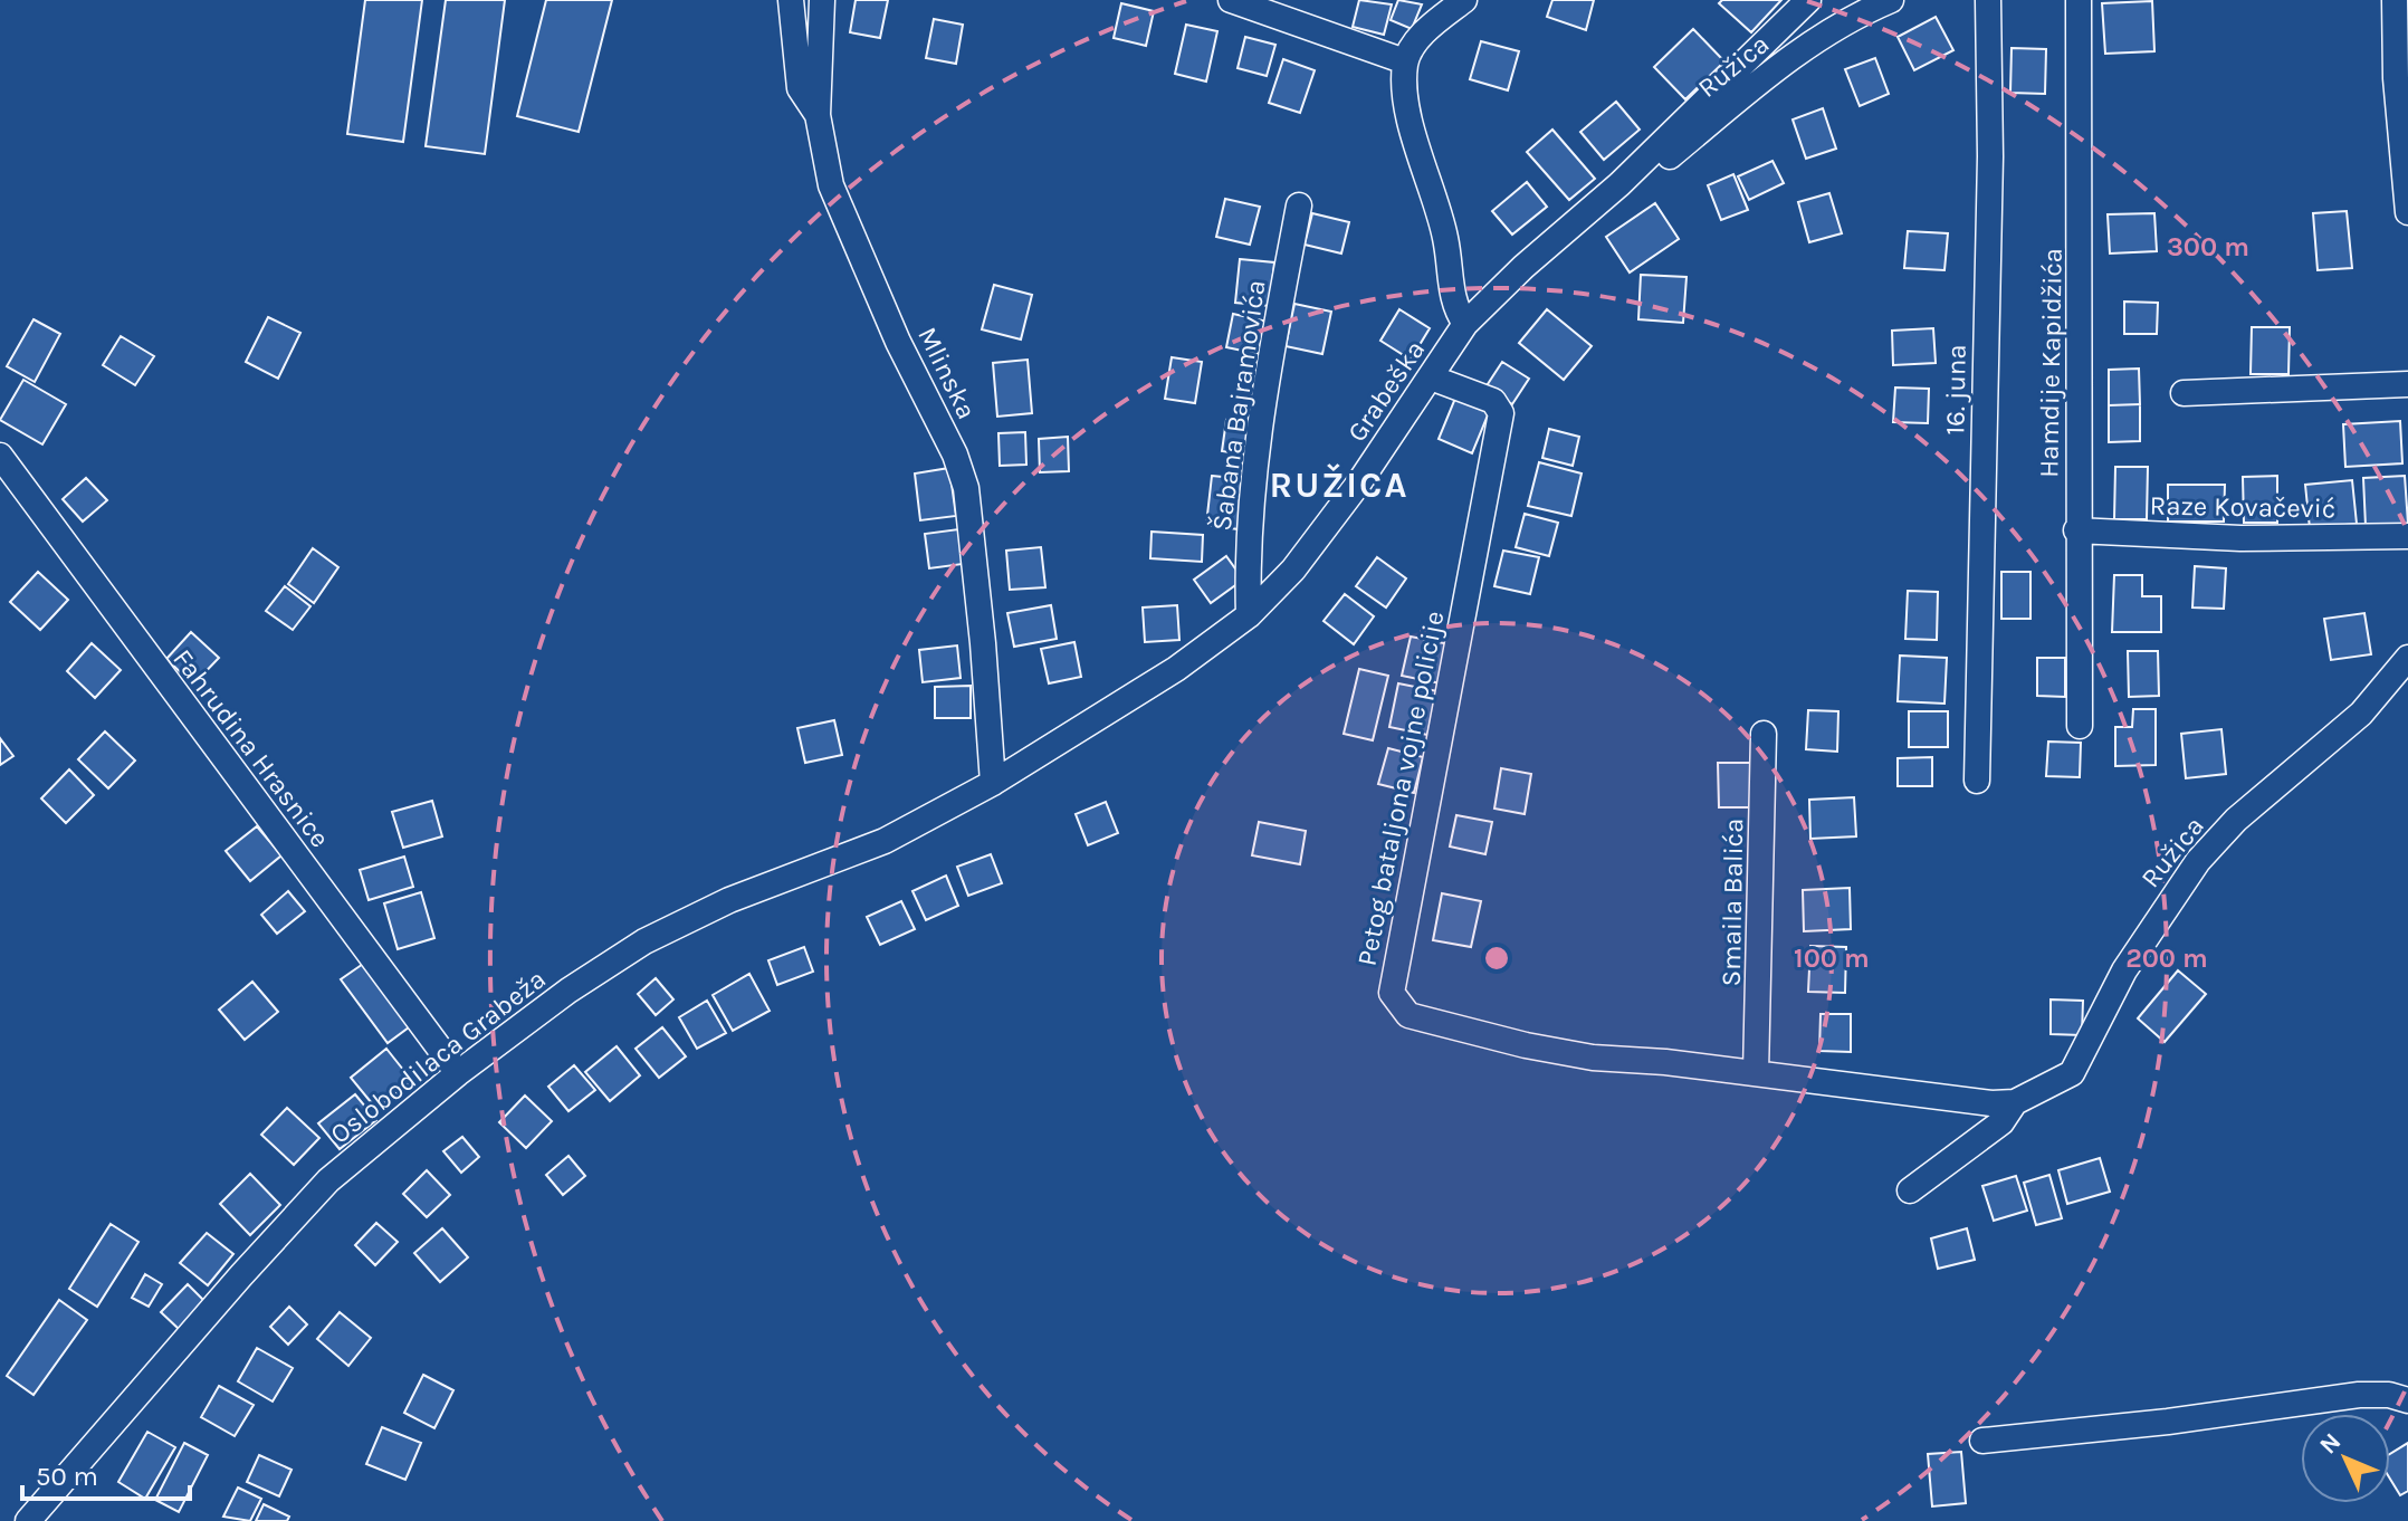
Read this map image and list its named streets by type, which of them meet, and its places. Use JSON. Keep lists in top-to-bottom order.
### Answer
{
  "streets": {
    "street": [
      "Ružica",
      "Hamdije Kapidžića",
      "Mlinska",
      "16. juna",
      "Grabeška",
      "Šabana Bajramovića",
      "Raze Kovačević",
      "Fahrudina Hrasnice",
      "Petog bataljona vojne policije",
      "Smaila Balića",
      "Oslobodilaca Grabeža"
    ]
  },
  "crossings": [
    ["Ružica", "Grabeška"],
    ["Ružica", "Petog bataljona vojne policije"],
    ["Hamdije Kapidžića", "Raze Kovačević"],
    ["Mlinska", "Grabeška"],
    ["Mlinska", "Oslobodilaca Grabeža"],
    ["Grabeška", "Šabana Bajramovića"],
    ["Grabeška", "Petog bataljona vojne policije"],
    ["Grabeška", "Oslobodilaca Grabeža"],
    ["Fahrudina Hrasnice", "Oslobodilaca Grabeža"],
    ["Petog bataljona vojne policije", "Smaila Balića"]
  ],
  "districts": ["RUŽICA"],
  "scale_bar": "50 m",
  "north": "top left",
  "rings": ["300 m", "100 m", "200 m"]
}
